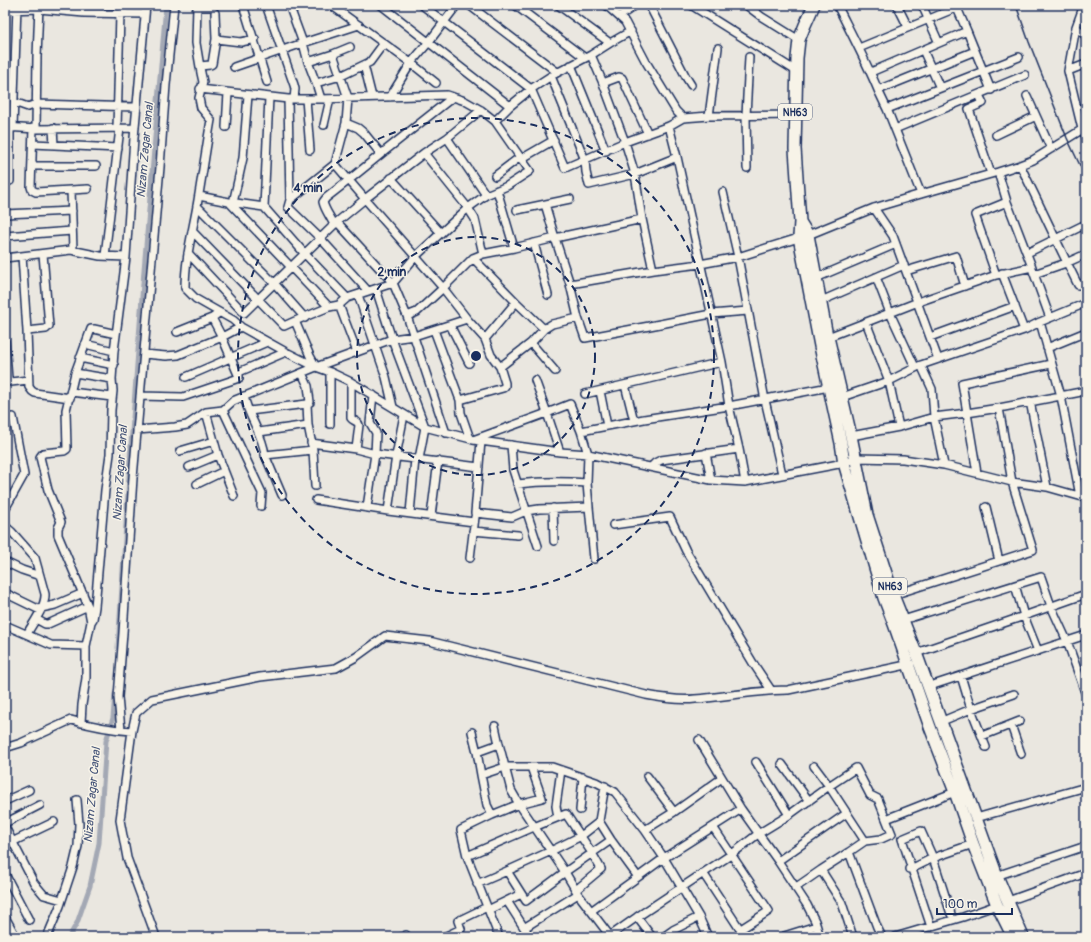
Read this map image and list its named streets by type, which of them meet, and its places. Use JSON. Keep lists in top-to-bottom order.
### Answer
{
  "streets": {
    "highway": ["NH63"]
  },
  "water": ["Nizam Zagar Canal"],
  "scale_bar": "100 m",
  "rings": ["4 min", "2 min"]
}
